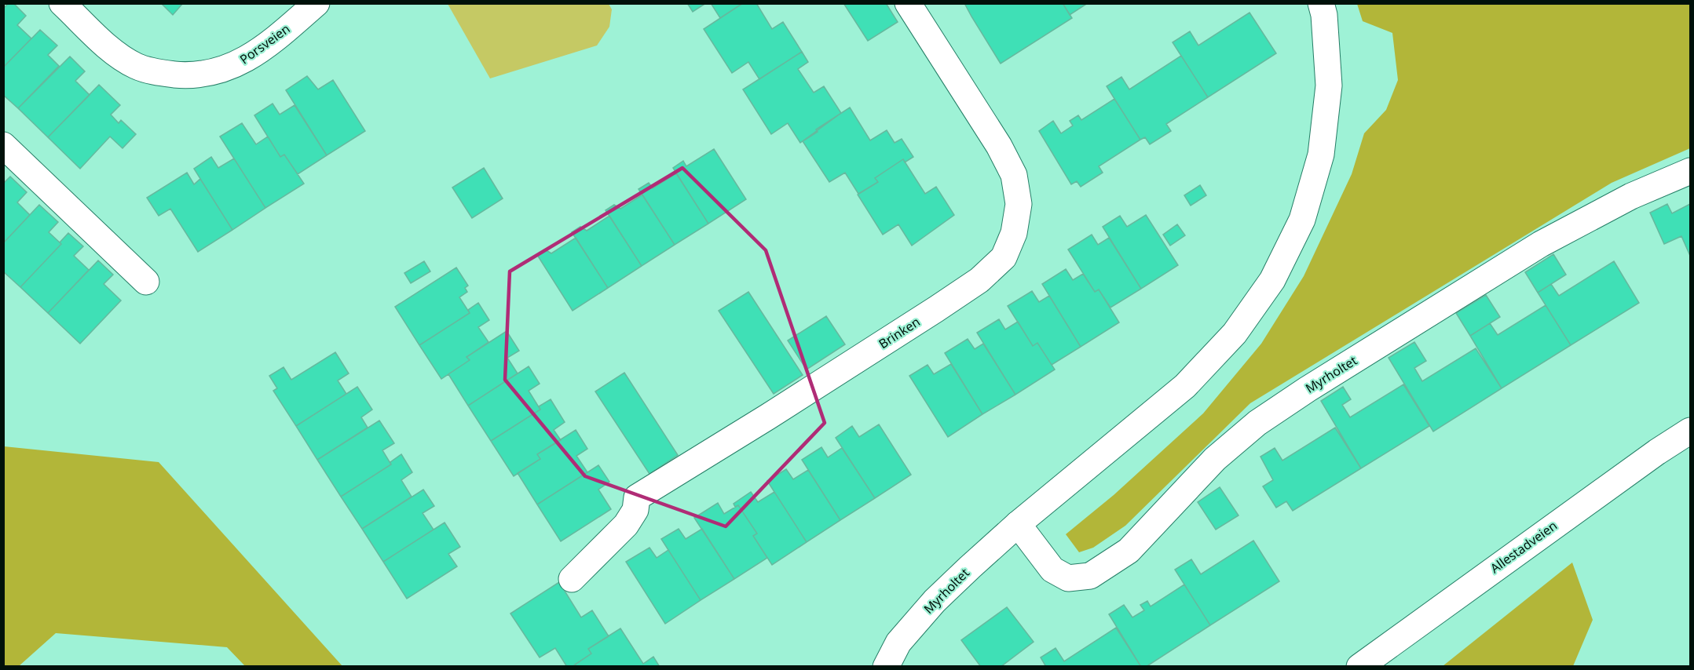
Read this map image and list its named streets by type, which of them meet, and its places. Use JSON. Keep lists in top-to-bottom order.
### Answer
{
  "streets": {
    "street": [
      "Porsveien",
      "Brinken",
      "Myrholtet",
      "Allestadveien"
    ]
  }
}
